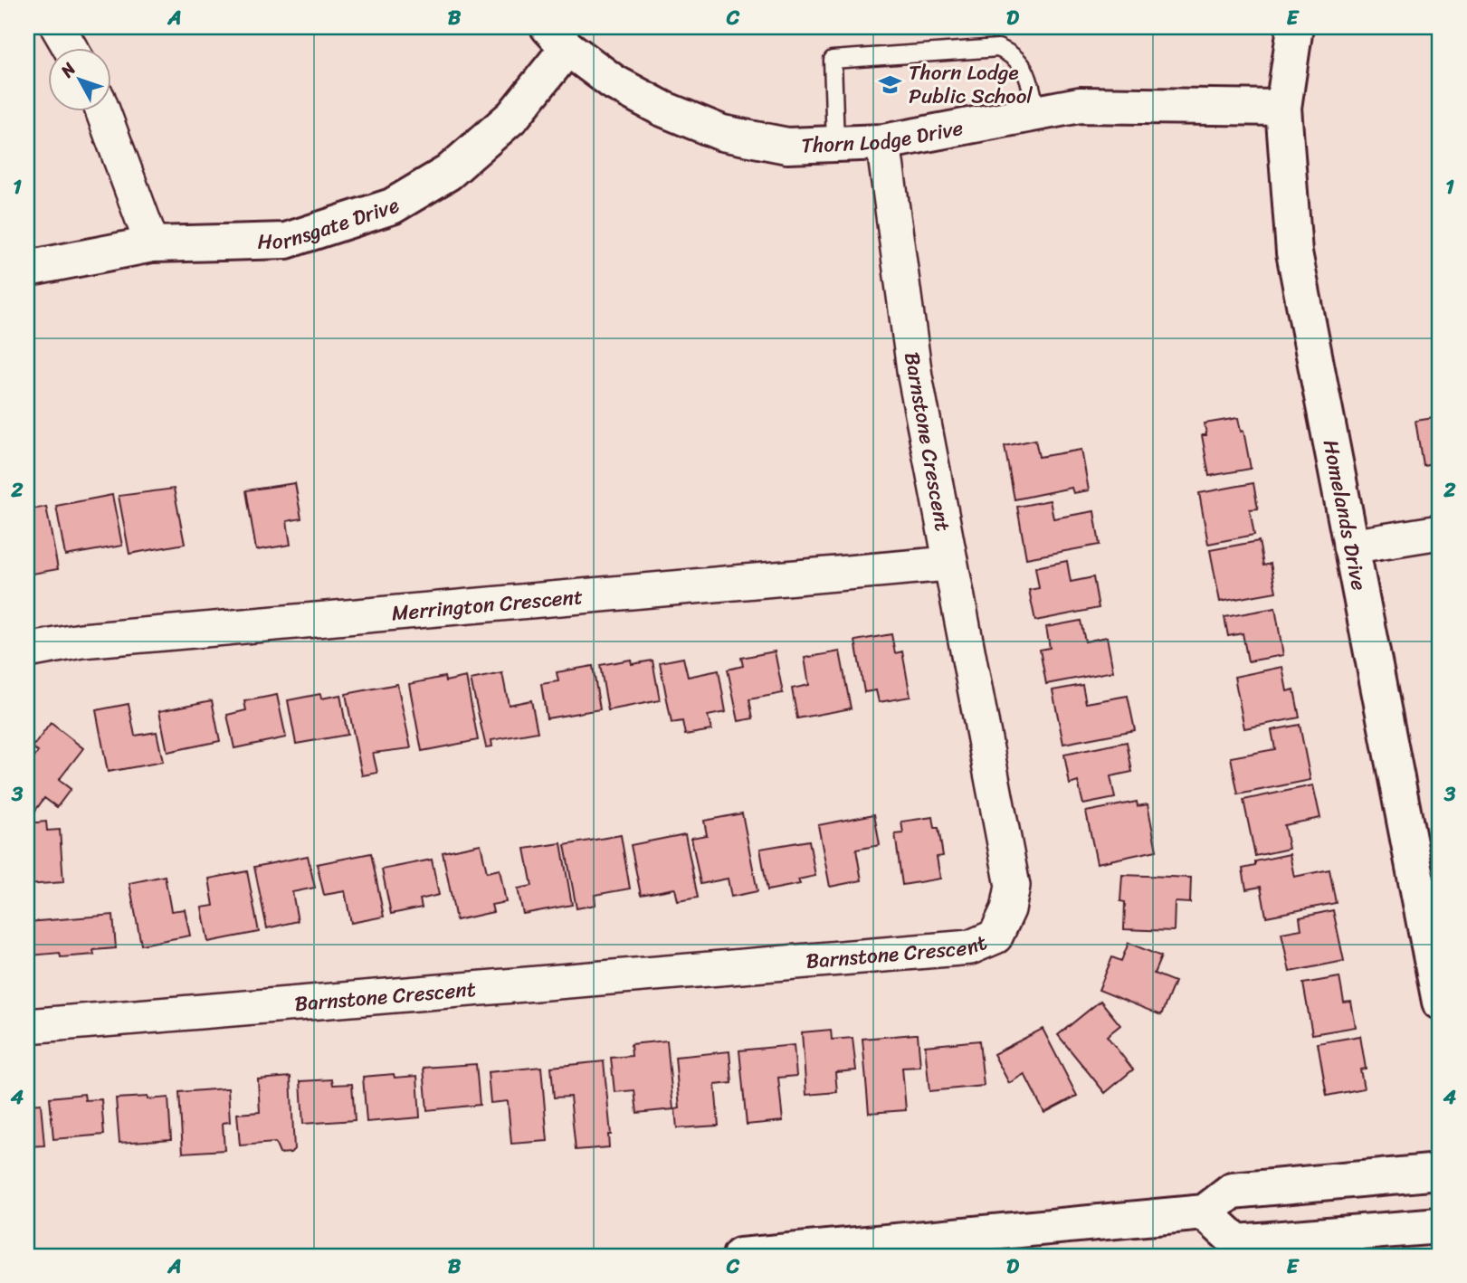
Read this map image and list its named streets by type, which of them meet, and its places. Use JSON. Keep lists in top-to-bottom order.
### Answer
{
  "streets": {
    "street": [
      "Thorn Lodge Drive",
      "Hornsgate Drive",
      "Barnstone Crescent",
      "Homelands Drive",
      "Merrington Crescent"
    ]
  },
  "crossings": [
    ["Thorn Lodge Drive", "Hornsgate Drive"],
    ["Thorn Lodge Drive", "Barnstone Crescent"],
    ["Thorn Lodge Drive", "Homelands Drive"],
    ["Barnstone Crescent", "Merrington Crescent"]
  ],
  "places": {
    "school or university": ["Thorn Lodge Public School"]
  },
  "north": "top left",
  "grid": {
    "columns": [
      "A",
      "B",
      "C",
      "D",
      "E"
    ],
    "rows": [
      "1",
      "2",
      "3",
      "4"
    ]
  }
}
